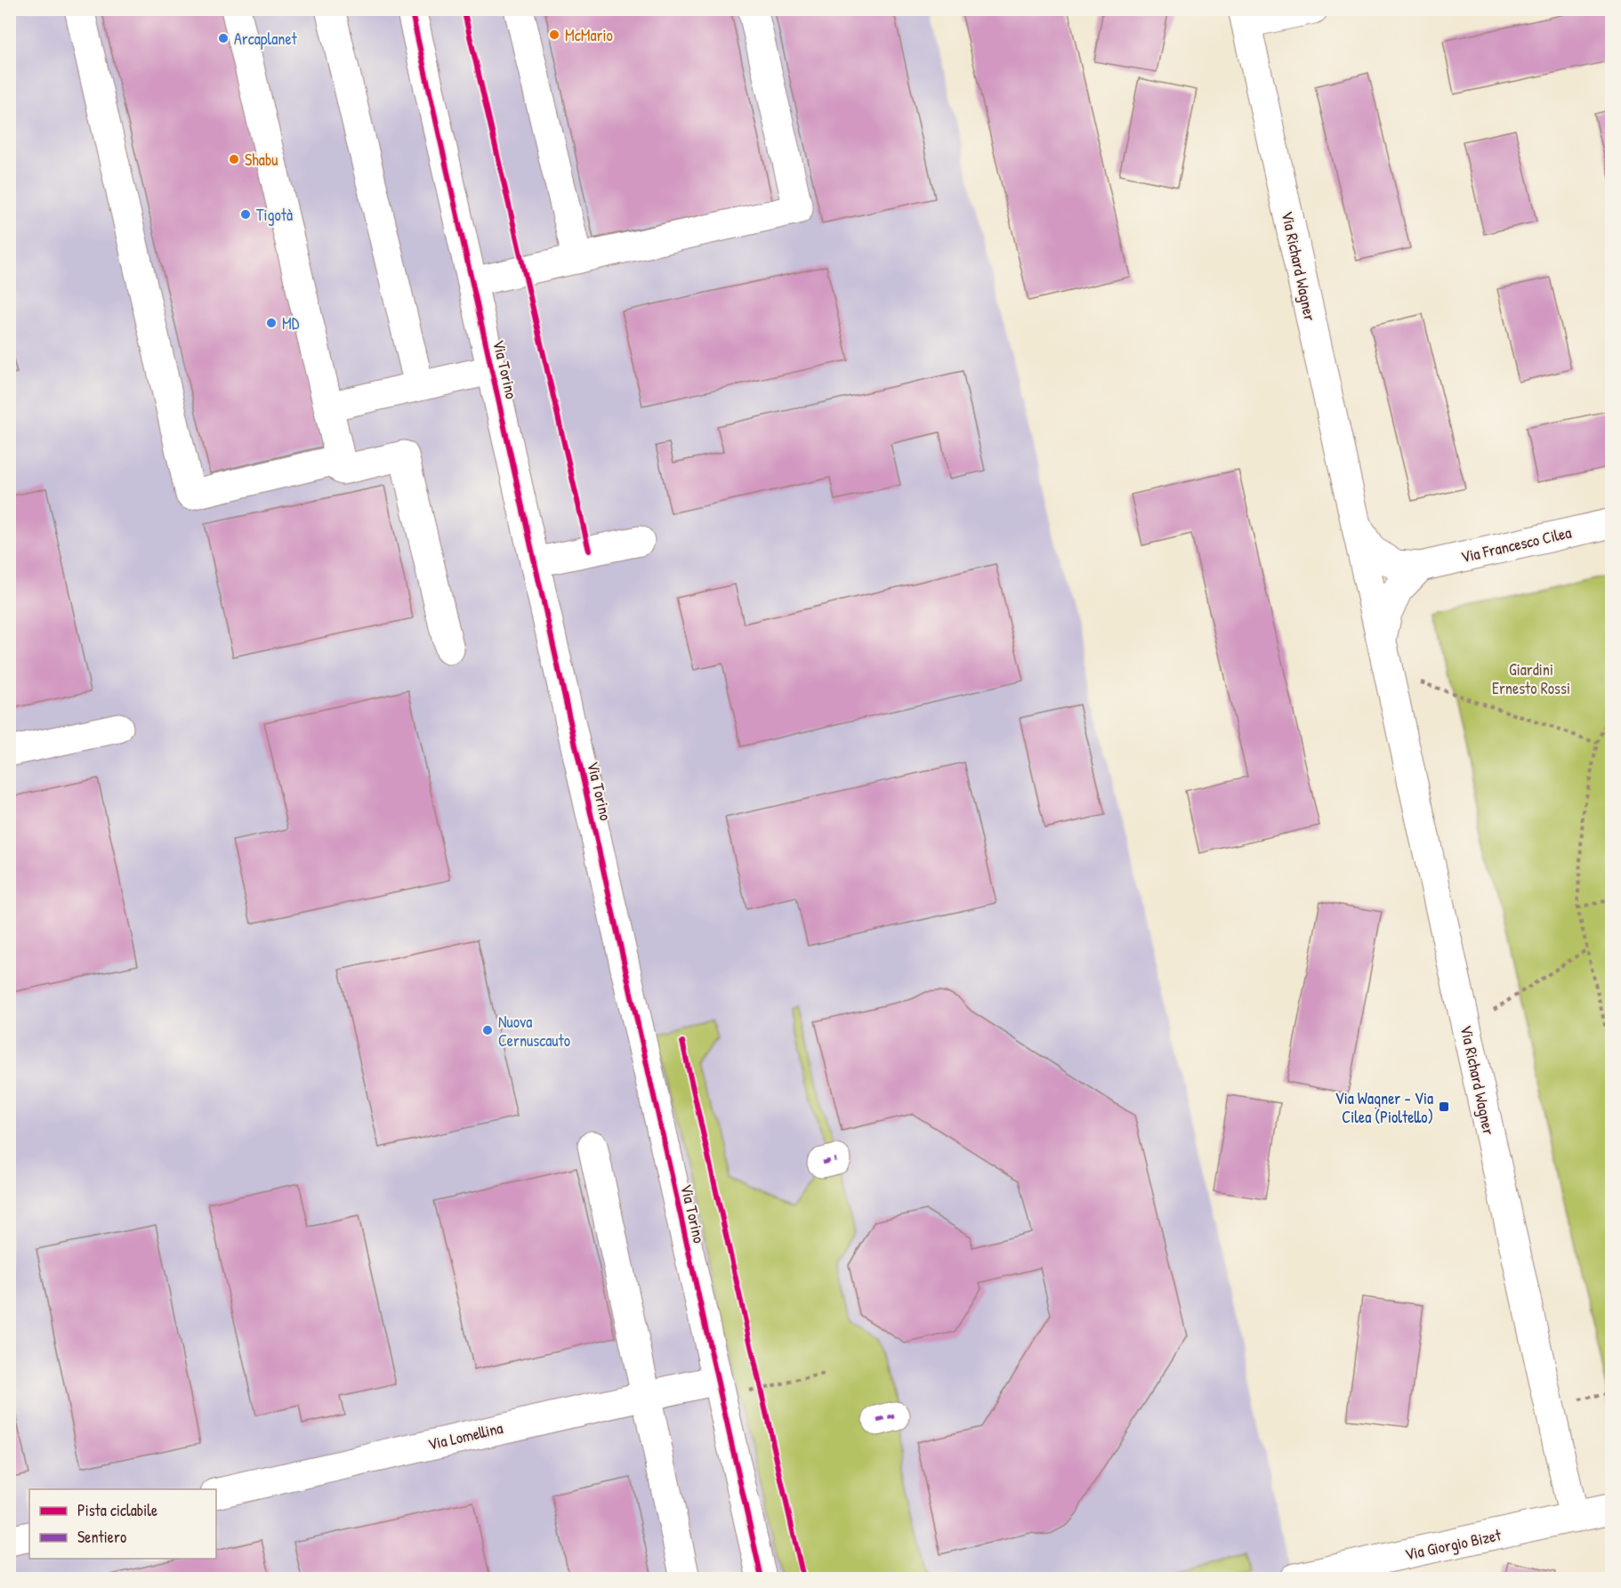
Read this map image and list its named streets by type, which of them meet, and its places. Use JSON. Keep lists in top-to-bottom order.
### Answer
{
  "streets": {
    "street": [
      "Via Richard Wagner",
      "Via Torino",
      "Via Francesco Cilea",
      "Via Lomellina",
      "Via Giorgio Bizet"
    ]
  },
  "crossings": [
    ["Via Richard Wagner", "Via Francesco Cilea"],
    ["Via Richard Wagner", "Via Giorgio Bizet"],
    ["Via Torino", "Via Lomellina"]
  ],
  "parks": ["Giardini Ernesto Rossi"],
  "places": {
    "other": [
      "McMario",
      "Arcaplanet",
      "Shabu",
      "Tigotà",
      "MD",
      "Nuova Cernuscauto"
    ],
    "transit": ["Via Wagner - Via Cilea (Pioltello)"]
  },
  "legend": ["Pista ciclabile", "Sentiero"]
}
